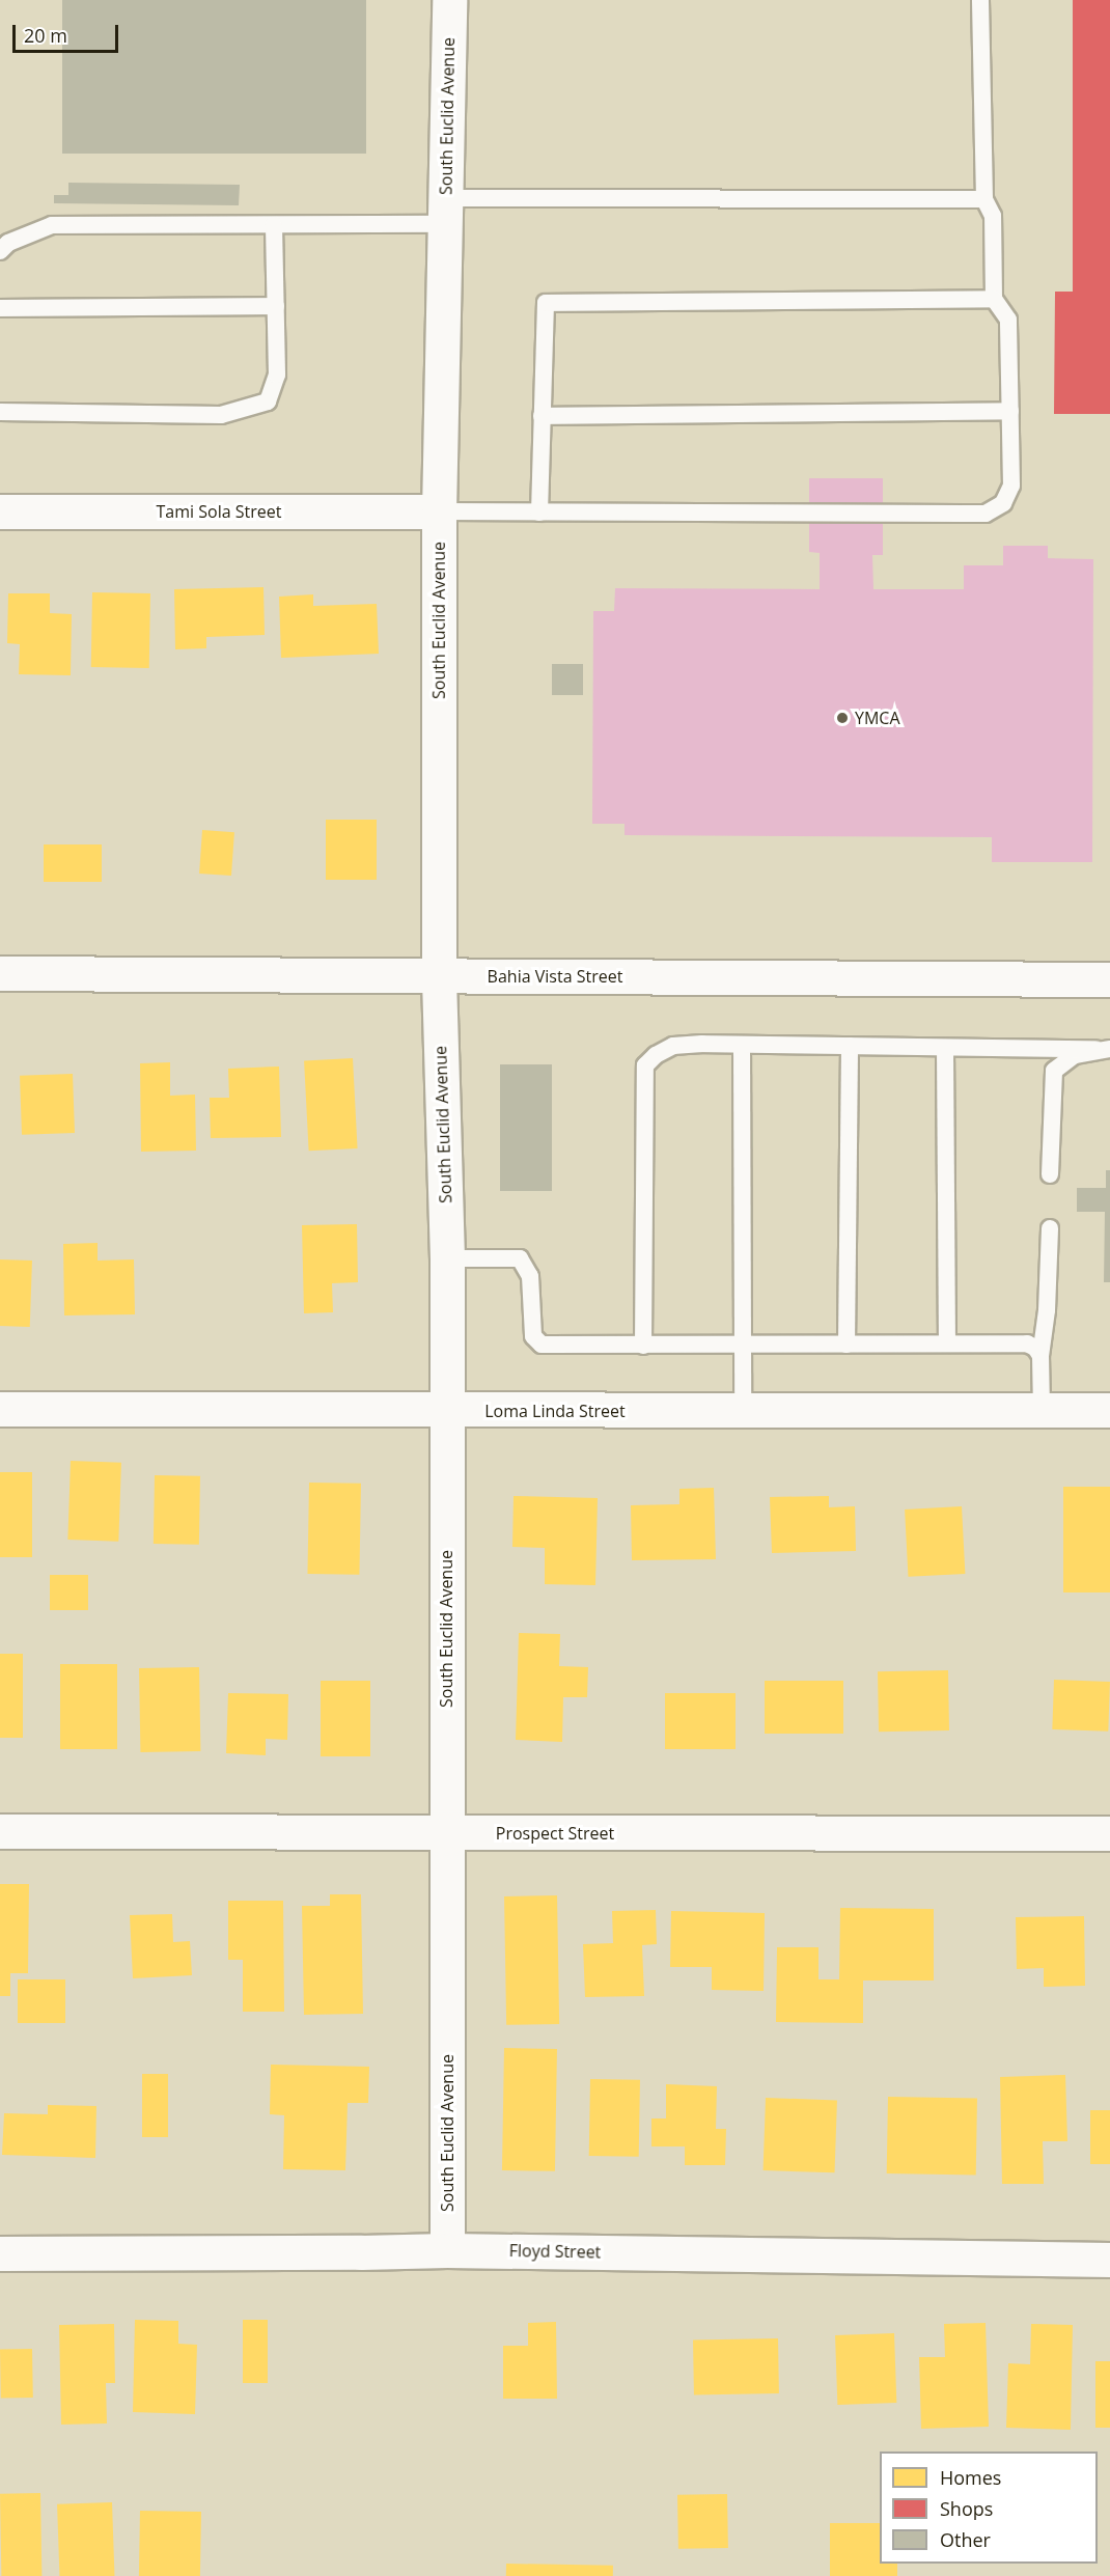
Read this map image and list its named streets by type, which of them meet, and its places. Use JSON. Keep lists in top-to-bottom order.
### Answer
{
  "streets": {
    "street": [
      "South Euclid Avenue",
      "Tami Sola Street",
      "Bahia Vista Street",
      "Loma Linda Street",
      "Prospect Street",
      "Floyd Street"
    ]
  },
  "crossings": [
    ["South Euclid Avenue", "Tami Sola Street"],
    ["South Euclid Avenue", "Bahia Vista Street"],
    ["South Euclid Avenue", "Loma Linda Street"],
    ["South Euclid Avenue", "Prospect Street"],
    ["South Euclid Avenue", "Floyd Street"]
  ],
  "places": ["YMCA"],
  "legend": ["Homes", "Shops", "Other"],
  "scale_bar": "20 m"
}
